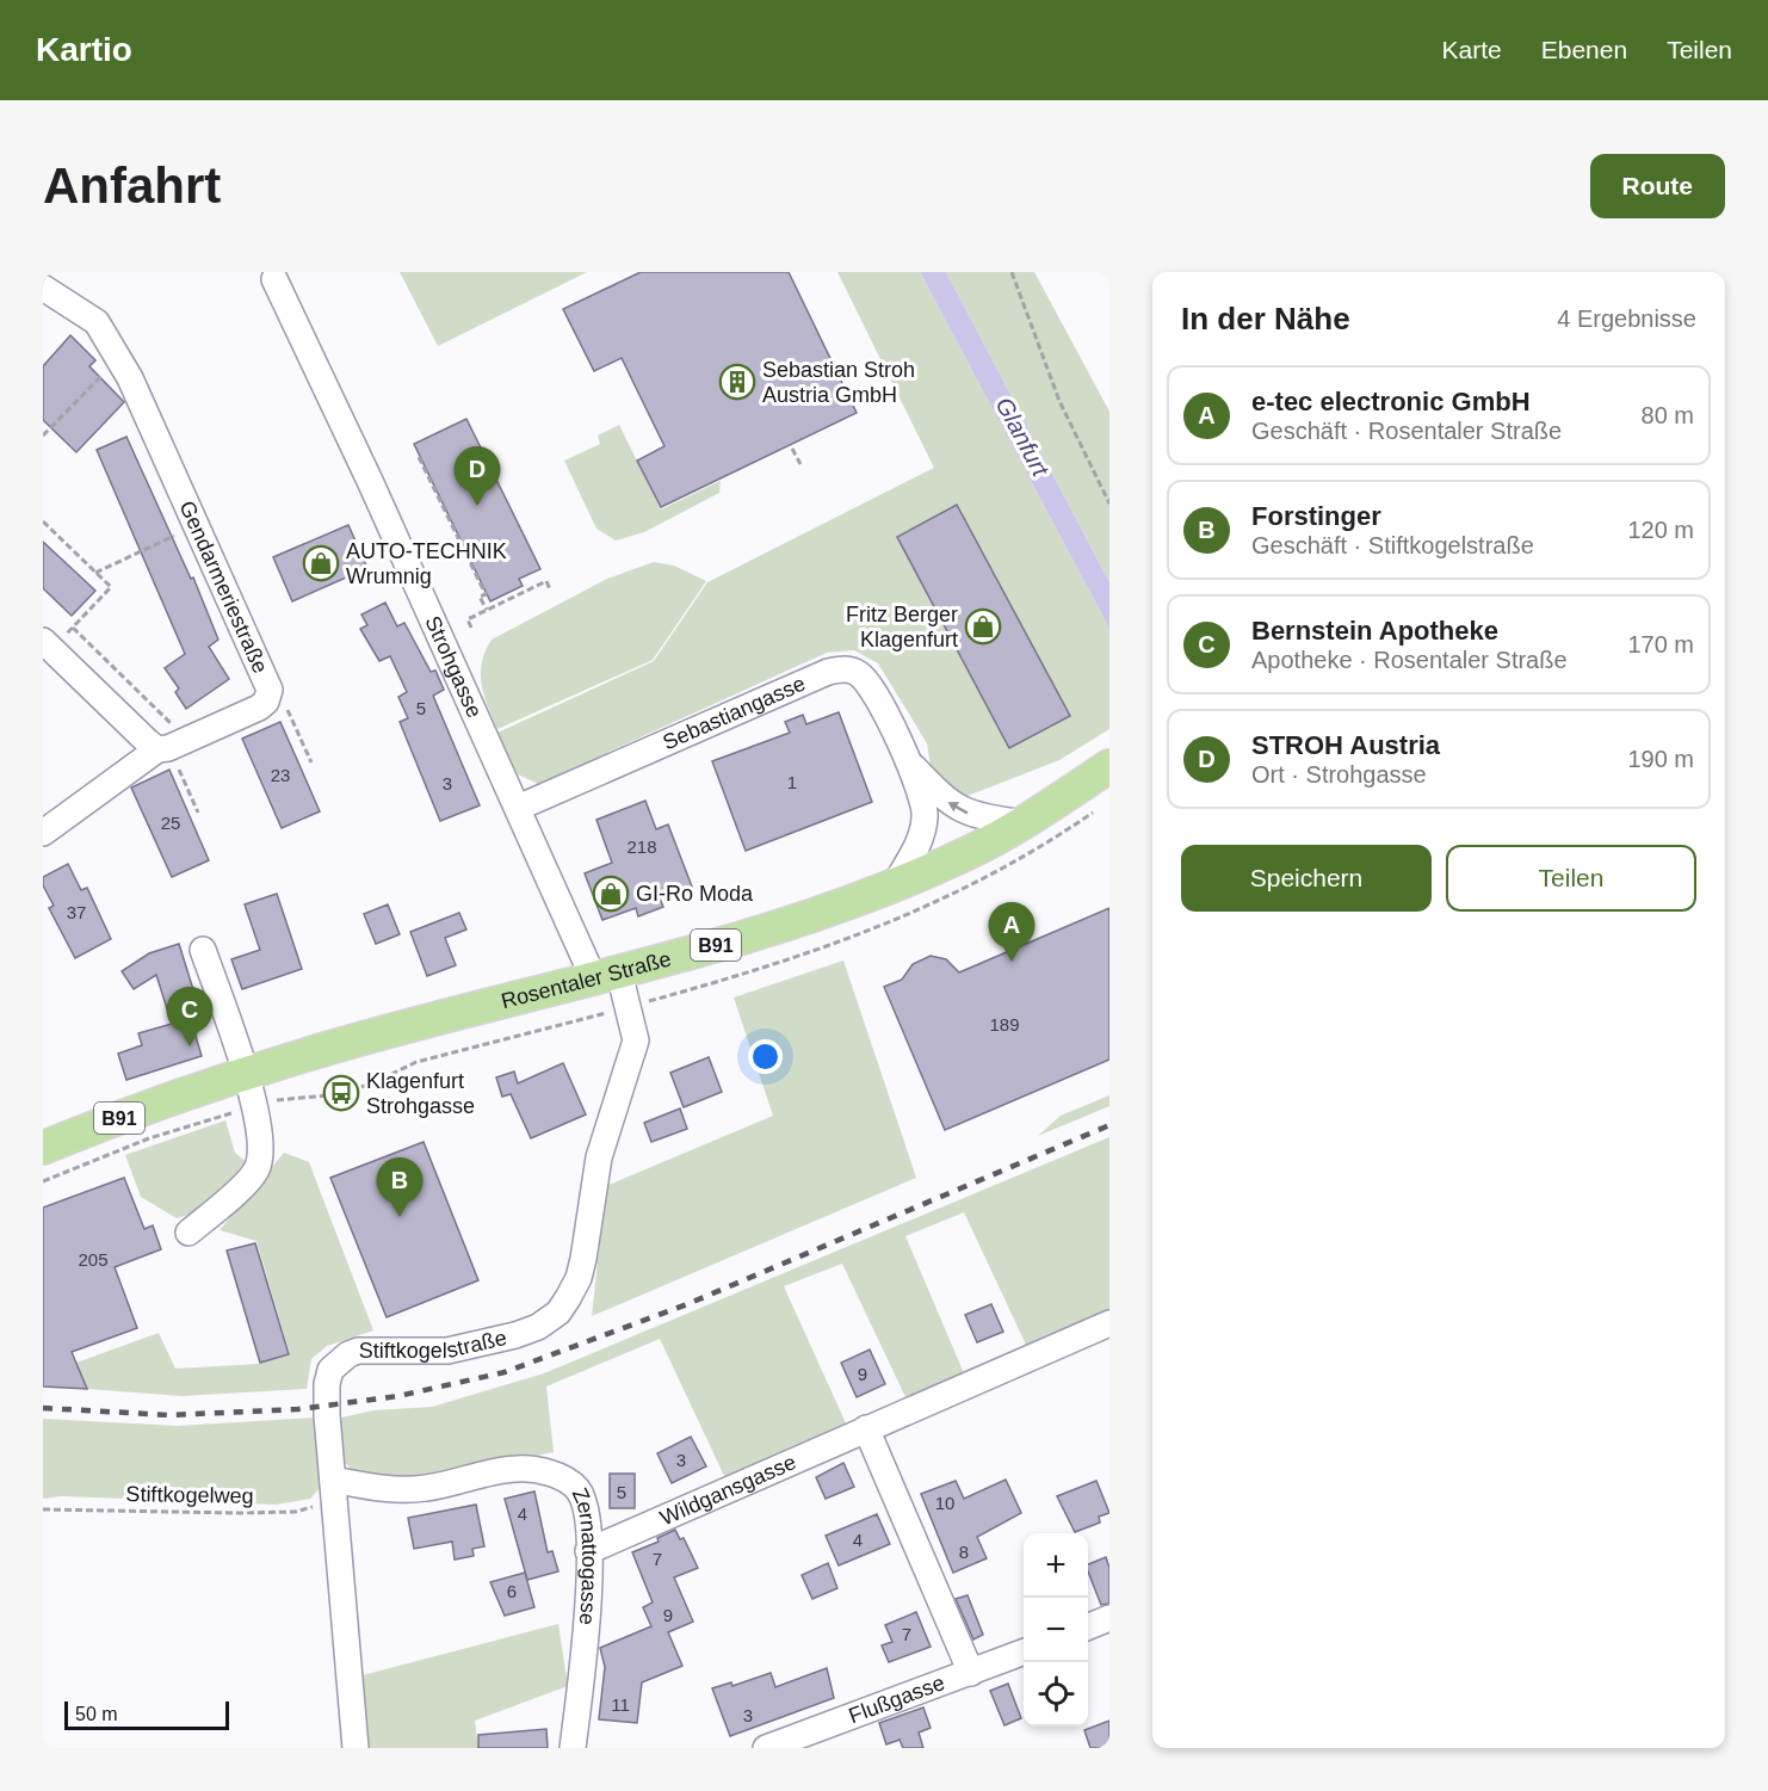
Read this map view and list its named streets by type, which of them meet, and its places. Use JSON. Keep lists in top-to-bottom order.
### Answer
{
  "streets": {
    "main road": ["B91", "Rosentaler Straße"],
    "street": [
      "Gendarmeriestraße",
      "Strohgasse",
      "Sebastiangasse",
      "Stiftkogelstraße",
      "Wildgansgasse",
      "Zernattogasse",
      "Flußgasse"
    ],
    "path": ["Stiftkogelweg"]
  },
  "crossings": [
    ["Strohgasse", "Sebastiangasse"],
    ["Strohgasse", "Rosentaler Straße"],
    ["Strohgasse", "Stiftkogelstraße"],
    ["Sebastiangasse", "Rosentaler Straße"],
    ["Rosentaler Straße", "Stiftkogelstraße"],
    ["Stiftkogelstraße", "Stiftkogelweg"],
    ["Stiftkogelstraße", "Zernattogasse"],
    ["Wildgansgasse", "Zernattogasse"],
    ["Stiftkogelweg", "Zernattogasse"]
  ],
  "water": ["Glanfurt"],
  "places": {
    "building": ["Sebastian Stroh Austria GmbH"],
    "shop": ["AUTO-TECHNIK Wrumnig", "Fritz Berger Klagenfurt", "GI-Ro Moda"],
    "bus stop": ["Klagenfurt Strohgasse"]
  },
  "house_numbers": [
    "5",
    "23",
    "1",
    "3",
    "25",
    "218",
    "37",
    "189",
    "205",
    "9",
    "3",
    "5",
    "10",
    "4",
    "4",
    "8",
    "7",
    "6",
    "9",
    "7",
    "11",
    "3"
  ],
  "scale_bar": "50 m",
  "page": {
    "header": "Kartio",
    "nav": ["Karte", "Ebenen", "Teilen"],
    "buttons": [
      "Route",
      ["Speichern", "Teilen"]
    ],
    "title": "Anfahrt",
    "heading": ["In der Nähe", "4 Ergebnisse"],
    "list": [
      {
        "mark": "A",
        "name": "e-tec electronic GmbH",
        "note": "Geschäft · Rosentaler Straße",
        "value": "80 m"
      },
      {
        "mark": "B",
        "name": "Forstinger",
        "note": "Geschäft · Stiftkogelstraße",
        "value": "120 m"
      },
      {
        "mark": "C",
        "name": "Bernstein Apotheke",
        "note": "Apotheke · Rosentaler Straße",
        "value": "170 m"
      },
      {
        "mark": "D",
        "name": "STROH Austria",
        "note": "Ort · Strohgasse",
        "value": "190 m"
      }
    ],
    "pins": [
      "D",
      "A",
      "C",
      "B"
    ],
    "map_buttons": ["+", "−"],
    "scale": "50 m"
  }
}
